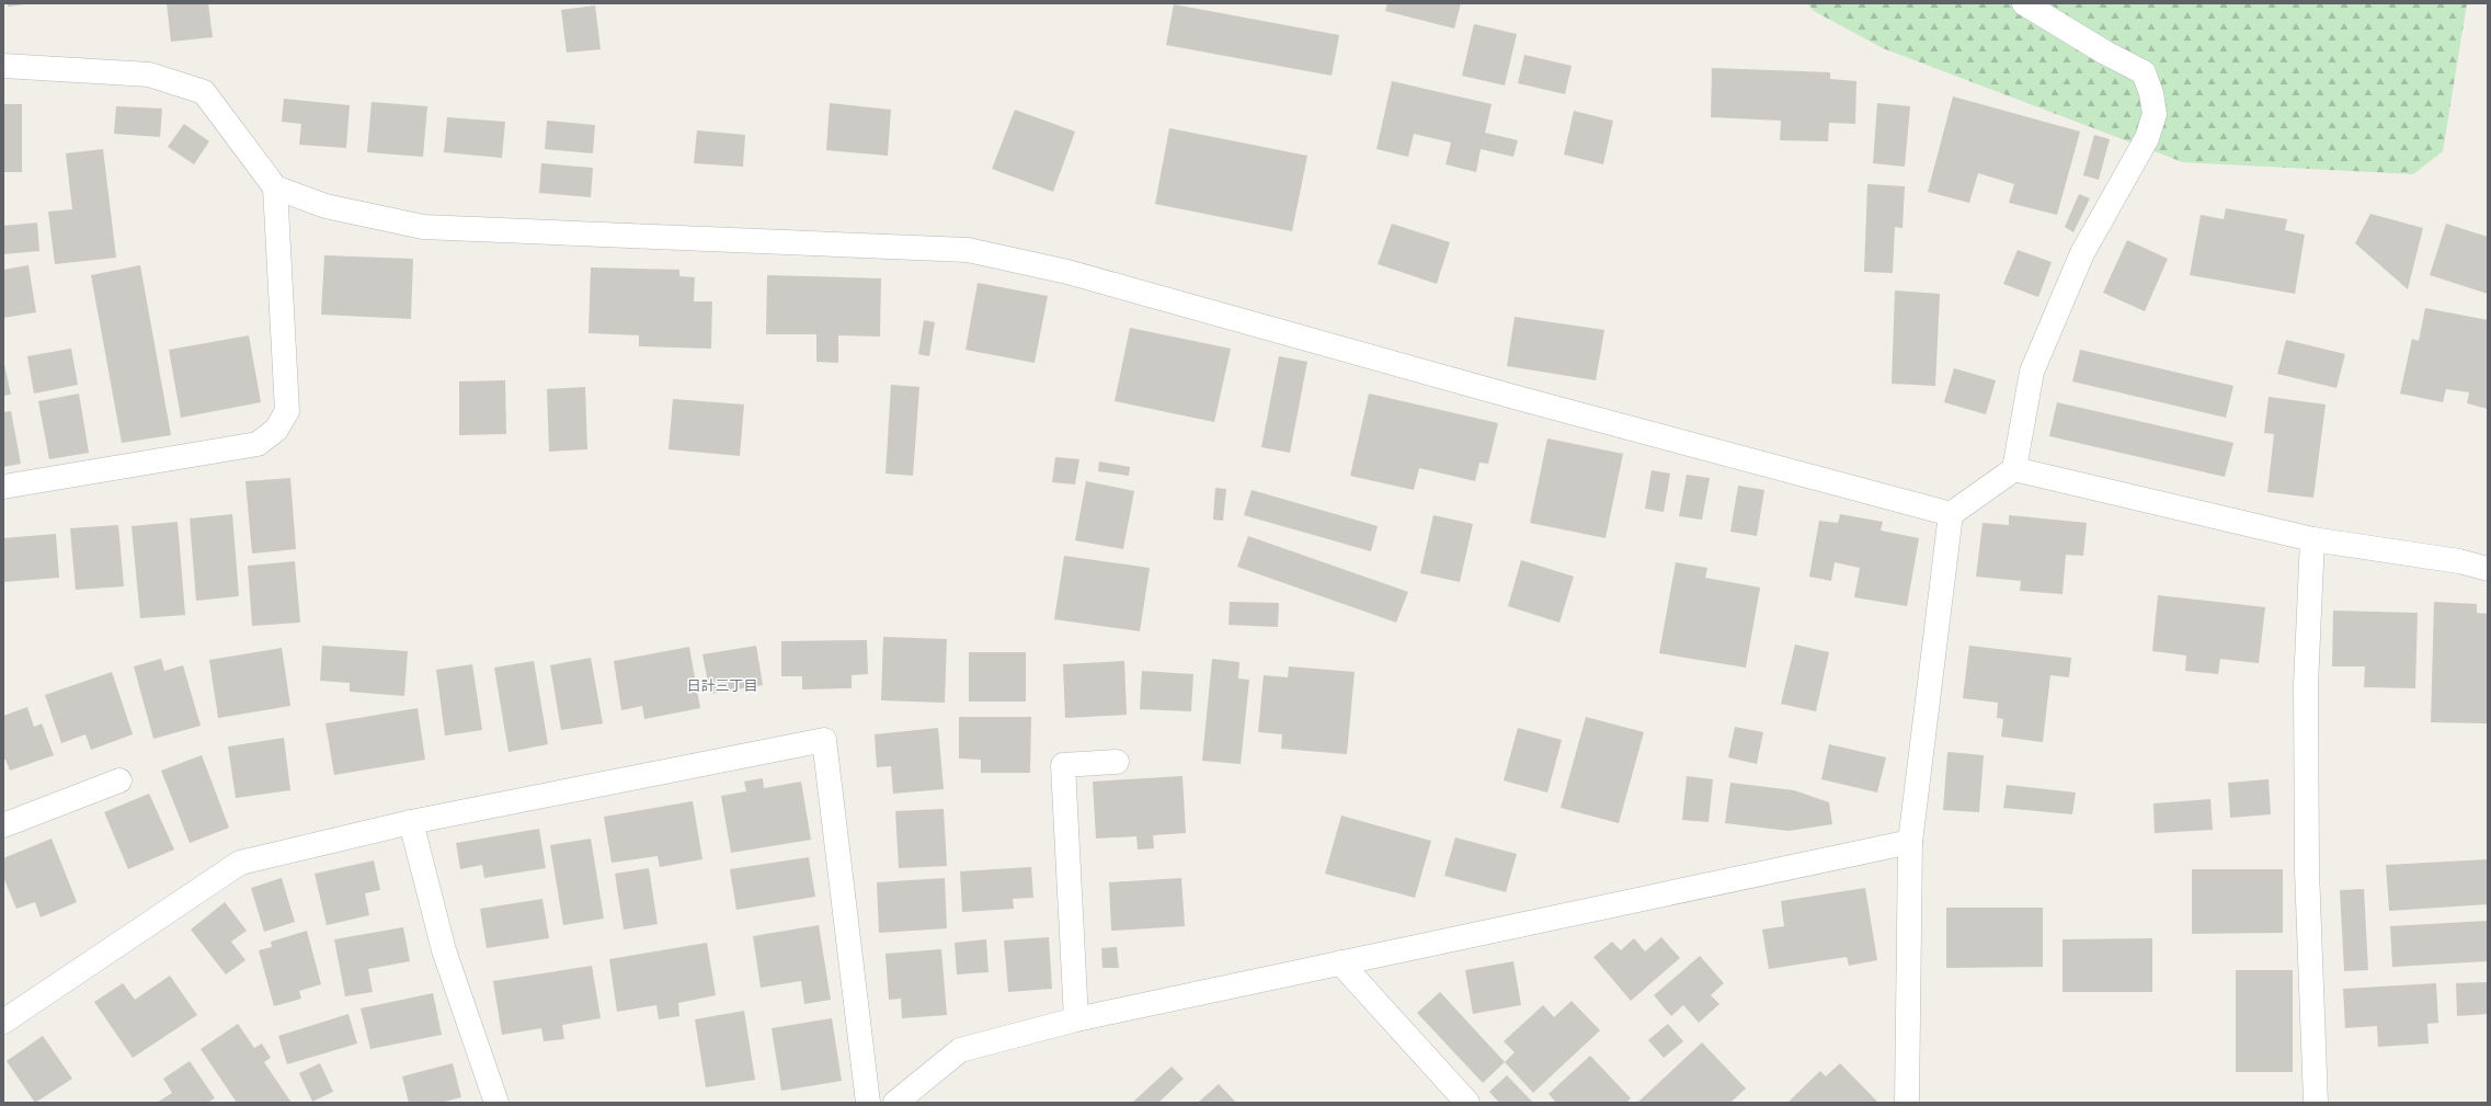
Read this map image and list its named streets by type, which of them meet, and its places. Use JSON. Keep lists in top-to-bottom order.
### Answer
{
  "districts": ["日計三丁目"]
}
